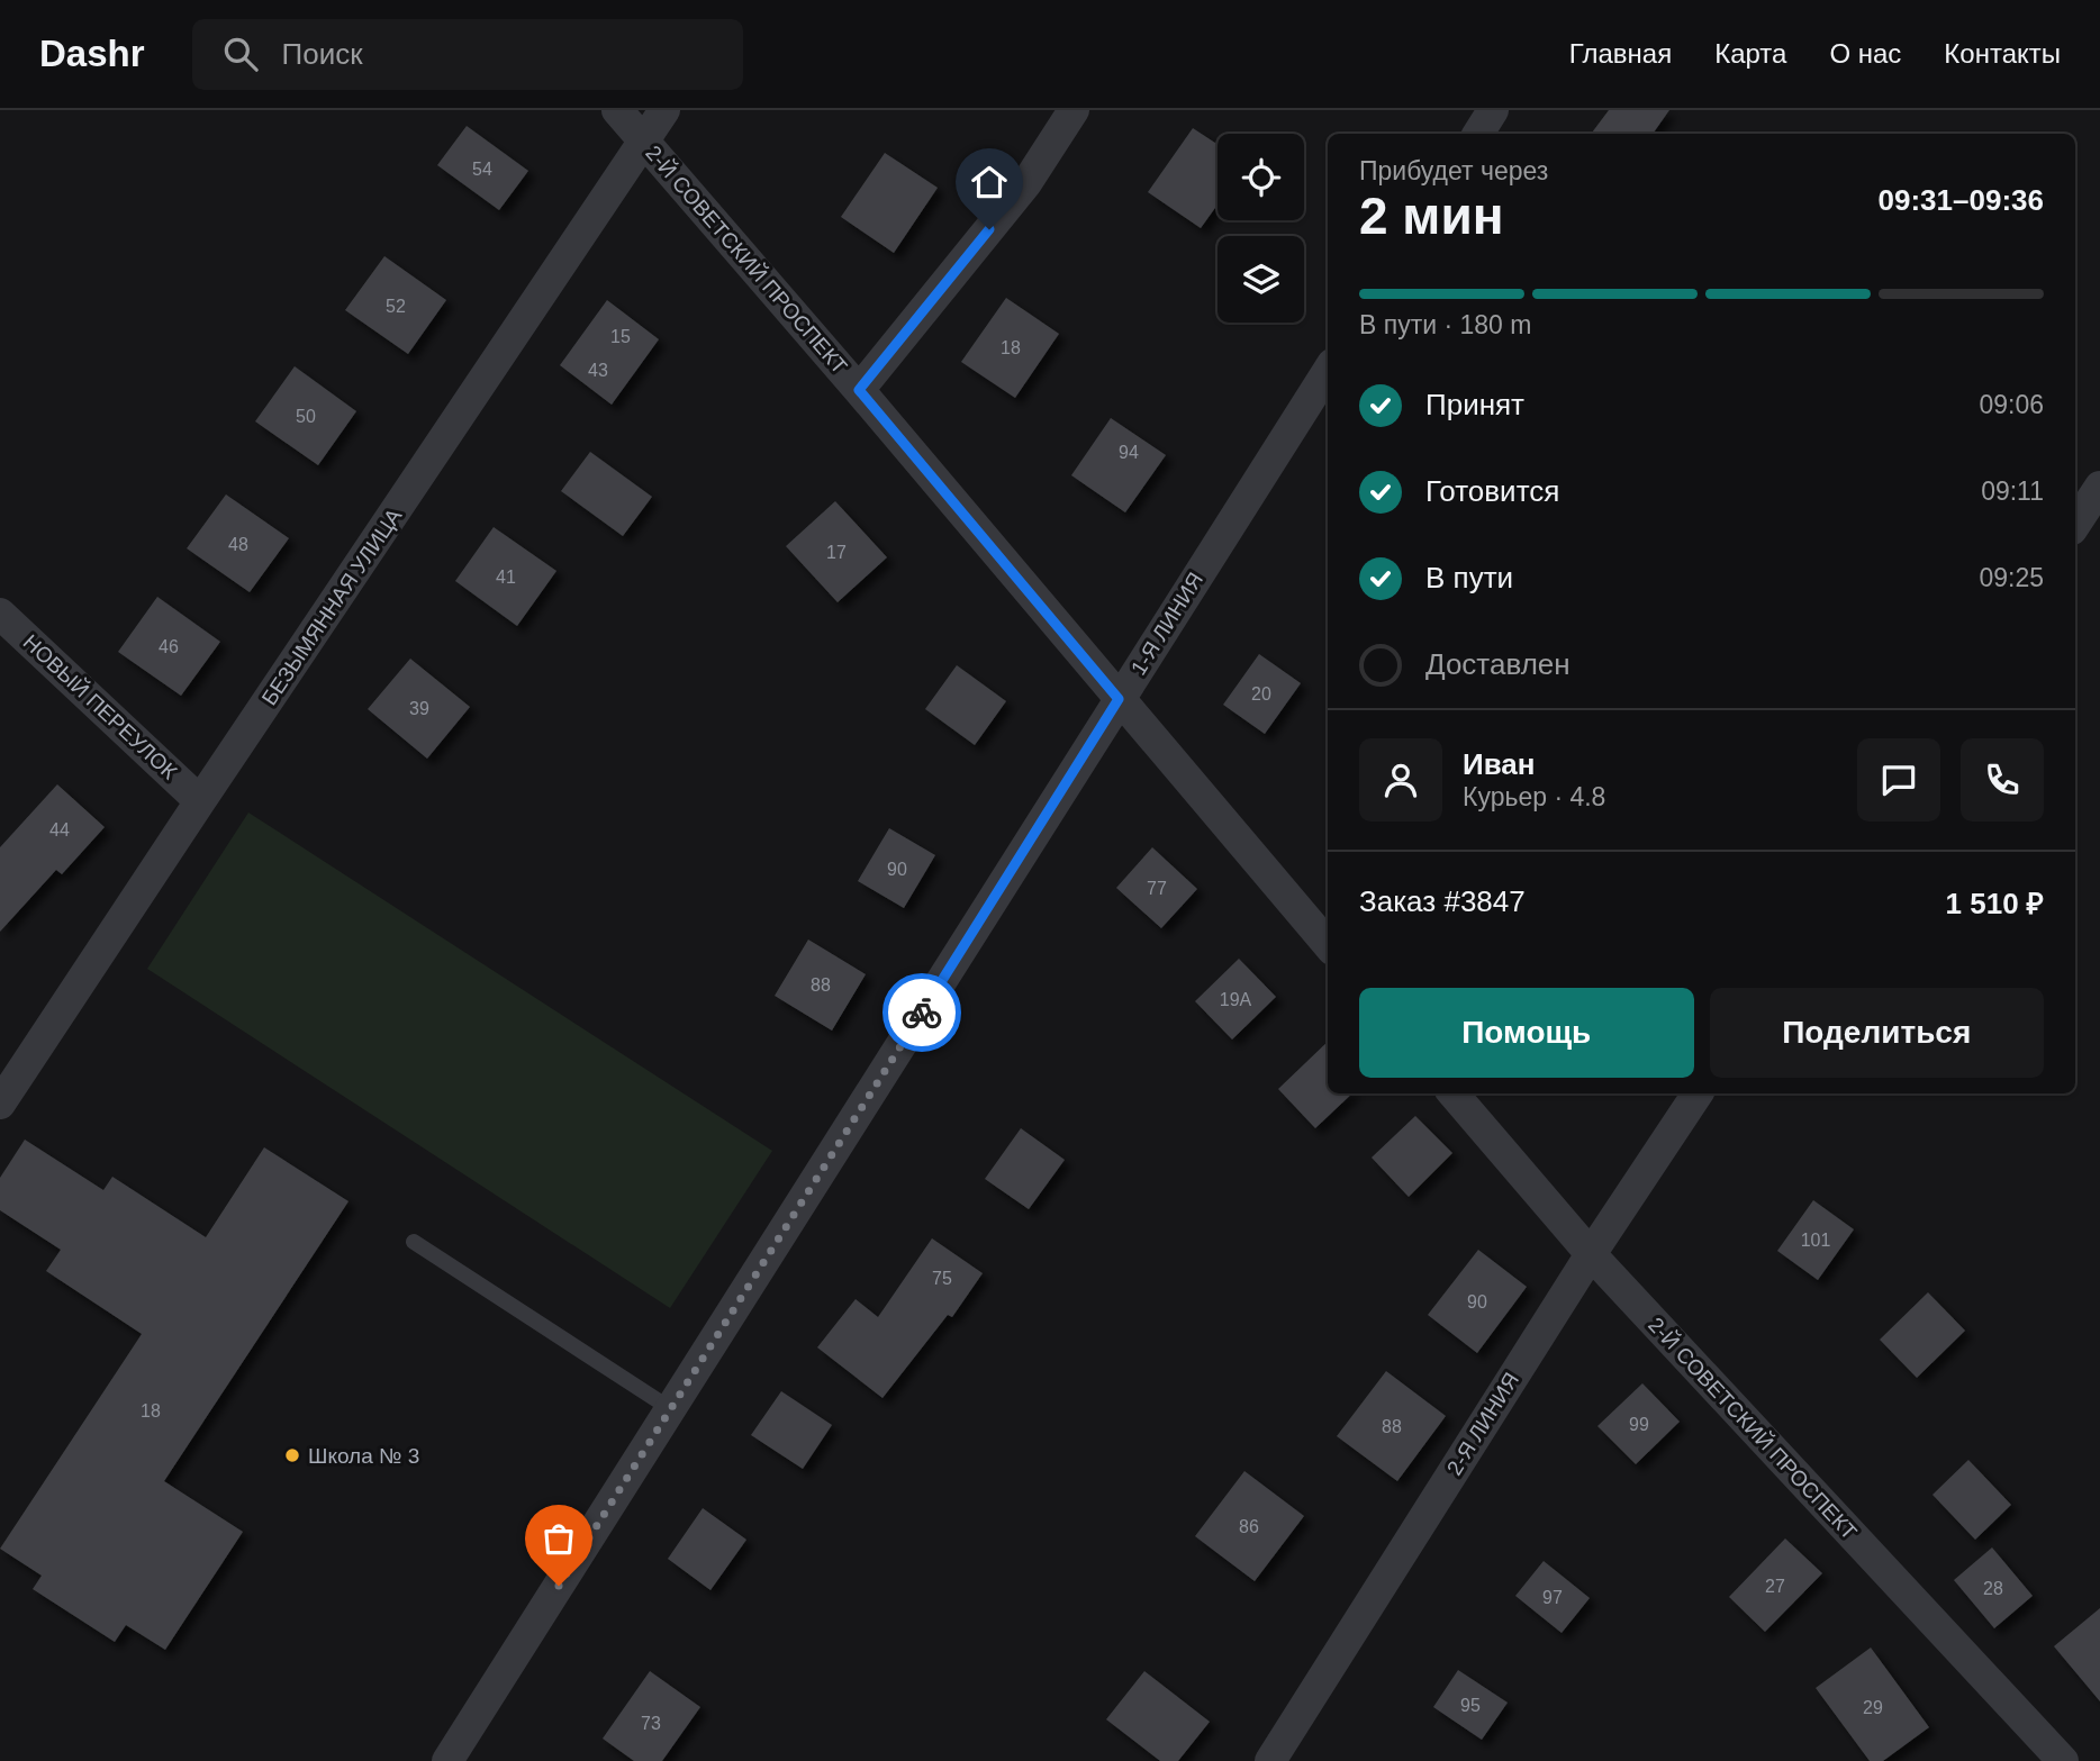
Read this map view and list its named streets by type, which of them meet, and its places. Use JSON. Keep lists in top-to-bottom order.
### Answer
{
  "streets": {
    "street": [
      "2-Й СОВЕТСКИЙ ПРОСПЕКТ",
      "БЕЗЫМЯННАЯ УЛИЦА",
      "1-Я ЛИНИЯ",
      "НОВЫЙ ПЕРЕУЛОК",
      "2-Я ЛИНИЯ"
    ]
  },
  "crossings": [
    ["2-Й СОВЕТСКИЙ ПРОСПЕКТ", "БЕЗЫМЯННАЯ УЛИЦА"],
    ["2-Й СОВЕТСКИЙ ПРОСПЕКТ", "1-Я ЛИНИЯ"],
    ["2-Й СОВЕТСКИЙ ПРОСПЕКТ", "2-Я ЛИНИЯ"],
    ["БЕЗЫМЯННАЯ УЛИЦА", "НОВЫЙ ПЕРЕУЛОК"]
  ],
  "places": ["Школа № 3"],
  "house_numbers": [
    "54",
    "52",
    "15",
    "18",
    "43",
    "50",
    "94",
    "48",
    "17",
    "41",
    "46",
    "20",
    "39",
    "44",
    "90",
    "77",
    "88",
    "19А",
    "101",
    "75",
    "90",
    "18",
    "99",
    "88",
    "86",
    "27",
    "28",
    "97",
    "95",
    "29",
    "73"
  ],
  "page": {
    "header": "Dashr",
    "search": "Поиск",
    "nav": [
      "Главная",
      "Карта",
      "О нас",
      "Контакты"
    ],
    "heading": ["2 мин", "Прибудет через", "09:31–09:36"],
    "panel": [
      "Иван",
      "Курьер · 4.8",
      "Заказ #3847",
      "1 510 ₽"
    ],
    "bar": "В пути · 180 m",
    "list": [
      ["Принят", "09:06"],
      ["Готовится", "09:11"],
      ["В пути", "09:25"],
      "Доставлен"
    ],
    "buttons": ["Помощь", "Поделиться"]
  }
}
